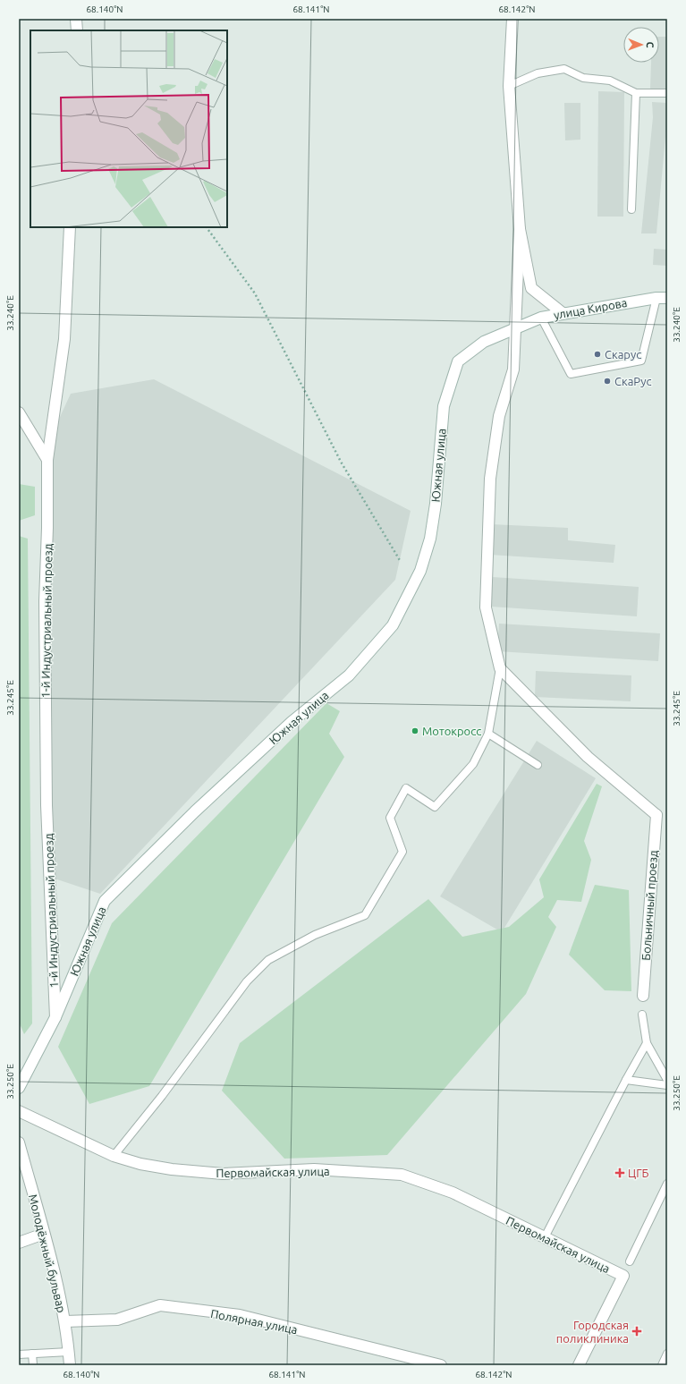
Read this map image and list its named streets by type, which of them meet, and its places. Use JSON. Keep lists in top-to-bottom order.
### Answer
{
  "streets": {
    "street": [
      "улица Кирова",
      "Южная улица",
      "1-й Индустриальный проезд",
      "Больничный проезд",
      "Первомайская улица",
      "Молодёжный бульвар",
      "Полярная улица"
    ]
  },
  "crossings": [
    ["улица Кирова", "Южная улица"],
    ["Южная улица", "1-й Индустриальный проезд"],
    ["Молодёжный бульвар", "Полярная улица"]
  ],
  "places": {
    "other": ["Скарус", "СкаРус", "Мотокросс"],
    "health": ["ЦГБ", "Городская поликлиника"]
  },
  "north": "right",
  "coordinates": [
    "68.140°N",
    "68.141°N",
    "68.142°N",
    "33.240°E",
    "33.245°E",
    "33.250°E"
  ]
}
